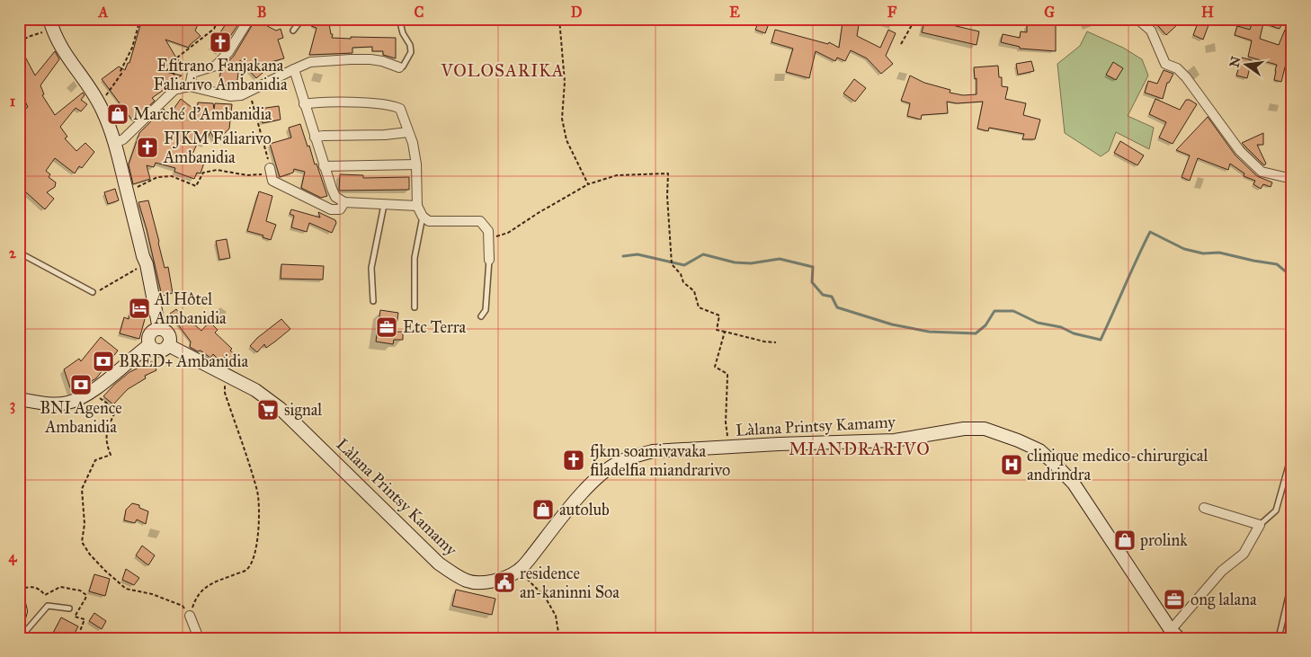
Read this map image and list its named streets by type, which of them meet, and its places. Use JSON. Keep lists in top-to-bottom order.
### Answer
{
  "streets": {
    "street": ["Làlana Printsy Kamamy"]
  },
  "districts": ["VOLOSARIKA", "MIANDRARIVO"],
  "places": {
    "church": ["Efitrano Fanjakana Faliarivo Ambanidia", "FJKM Faliarivo Ambanidia", "fjkm soamivavaka filadelfia miandrarivo"],
    "shop": ["Marché d'Ambanidia", "autolub", "prolink"],
    "hotel": ["Al Hôtel Ambanidia"],
    "office": ["Etc Terra", "ong lalana"],
    "bank": ["BRED+ Ambanidia", "BNI Agence Ambanidia"],
    "supermarket": ["signal"],
    "hospital": ["clinique medico-chirurgical andrindra"],
    "public building": ["residence an-kaninni Soa"]
  },
  "north": "left",
  "grid": {
    "columns": [
      "A",
      "B",
      "C",
      "D",
      "E",
      "F",
      "G",
      "H"
    ],
    "rows": [
      "1",
      "2",
      "3",
      "4"
    ]
  }
}
